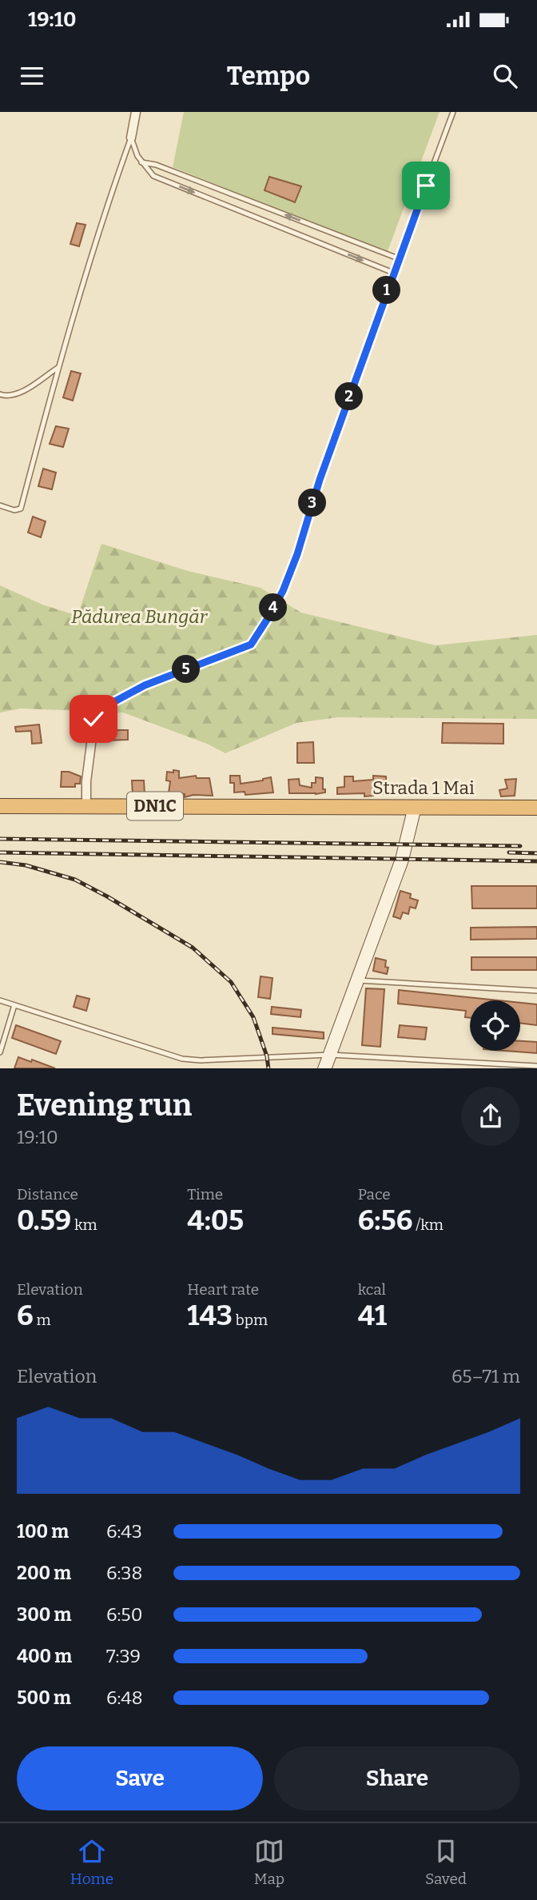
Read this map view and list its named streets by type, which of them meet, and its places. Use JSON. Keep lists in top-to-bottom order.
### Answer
{
  "streets": {
    "highway": ["Strada 1 Mai", "DN1C"]
  },
  "crossings": [
    ["Strada 1 Mai", "DN1C"]
  ],
  "parks": ["Pădurea Bungăr"],
  "page": {
    "status": "19:10",
    "header": "Tempo",
    "pins": [
      "1",
      "2",
      "3",
      "4",
      "5"
    ],
    "heading": ["Evening run", "19:10"],
    "stats": [
      ["Distance", "0.59 km"],
      ["Time", "4:05"],
      ["Pace", "6:56 /km"],
      ["Elevation", "6 m"],
      ["Heart rate", "143 bpm"],
      ["kcal", "41"]
    ],
    "chart": ["Elevation", "65–71 m"],
    "list": [
      {
        "name": "100 m",
        "note": "6:43"
      },
      {
        "name": "200 m",
        "note": "6:38"
      },
      {
        "name": "300 m",
        "note": "6:50"
      },
      {
        "name": "400 m",
        "note": "7:39"
      },
      {
        "name": "500 m",
        "note": "6:48"
      }
    ],
    "buttons": ["Save", "Share"],
    "tabs": ["Home", "Map", "Saved"]
  }
}
